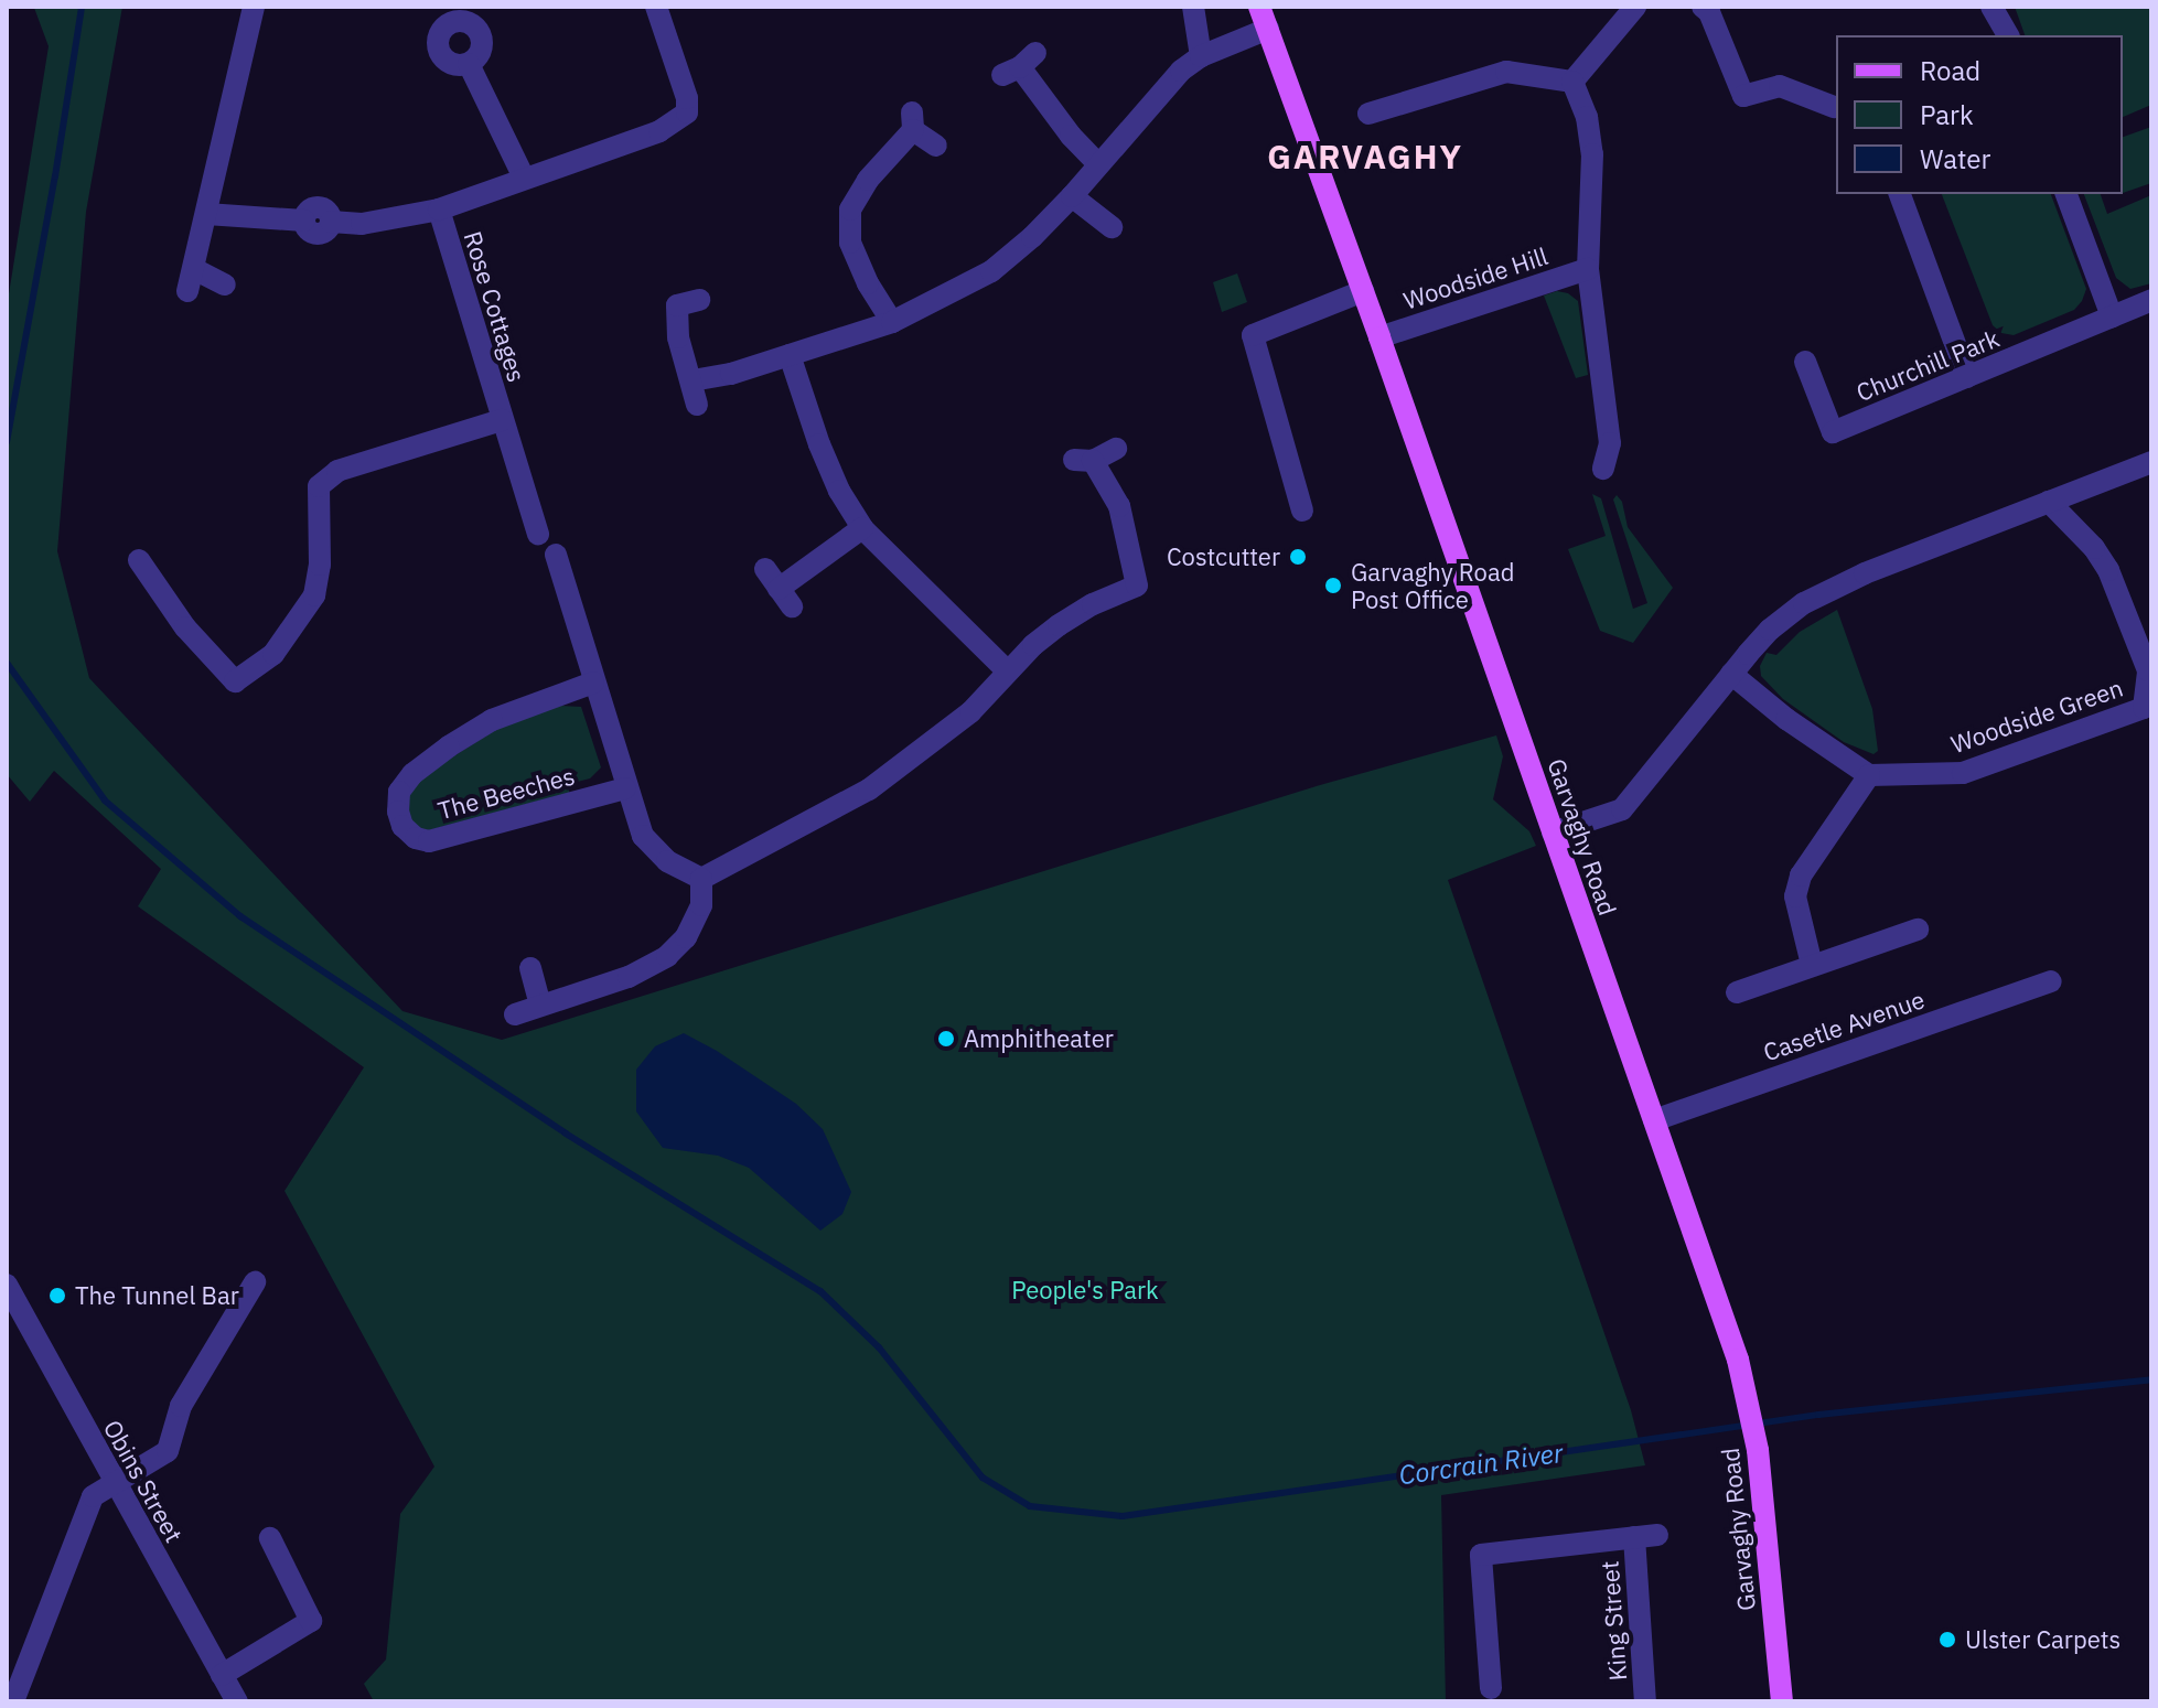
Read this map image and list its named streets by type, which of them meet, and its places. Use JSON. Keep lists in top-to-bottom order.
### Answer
{
  "streets": {
    "main road": ["Garvaghy Road"],
    "street": [
      "Woodside Hill",
      "Rose Cottages",
      "Churchill Park",
      "Woodside Green",
      "The Beeches",
      "Casetle Avenue",
      "Obins Street",
      "King Street"
    ]
  },
  "crossings": [
    ["Woodside Hill", "Garvaghy Road"],
    ["Garvaghy Road", "Casetle Avenue"]
  ],
  "districts": ["GARVAGHY"],
  "water": ["Corcrain River"],
  "parks": ["People's Park"],
  "places": [
    "Costcutter",
    "Garvaghy Road Post Office",
    "Amphitheater",
    "The Tunnel Bar",
    "Ulster Carpets"
  ],
  "legend": ["Road", "Park", "Water"]
}
